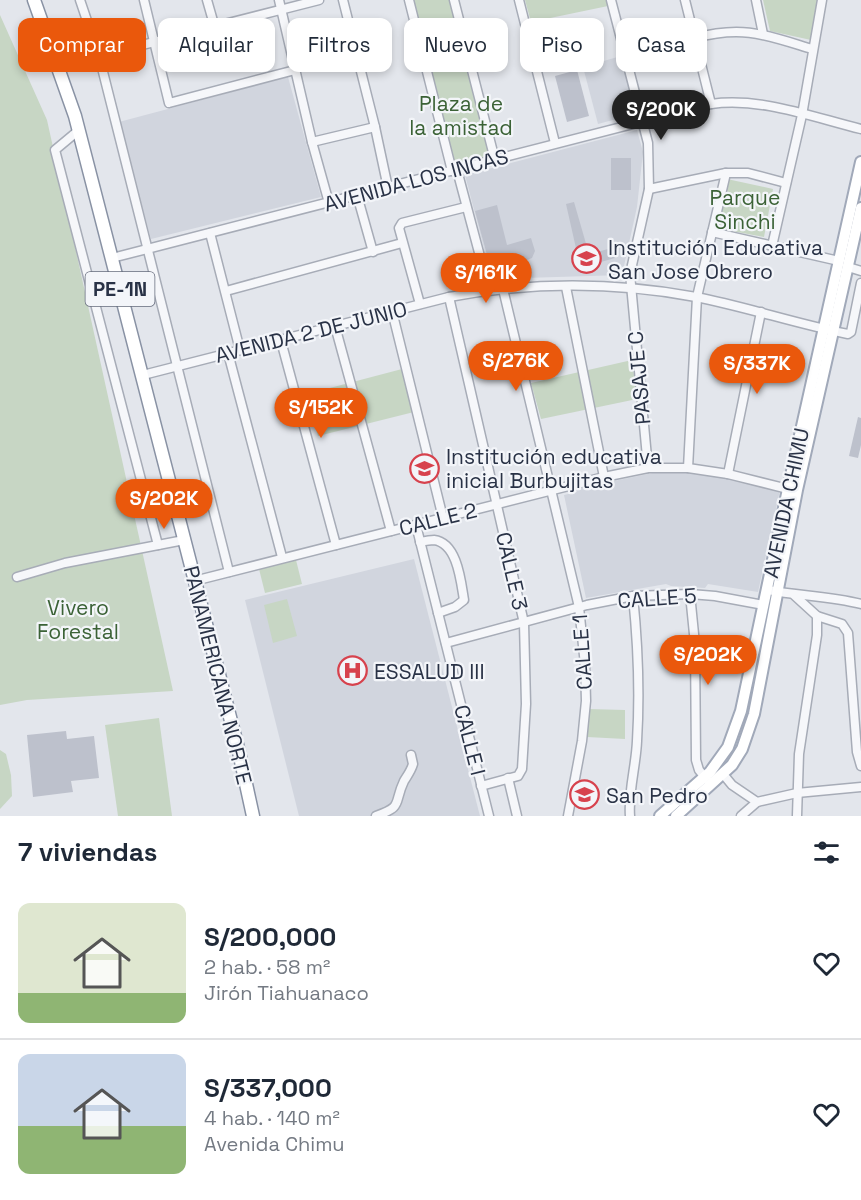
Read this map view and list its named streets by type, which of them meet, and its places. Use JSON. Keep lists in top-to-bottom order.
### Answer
{
  "streets": {
    "highway": ["PE-1N", "PANAMERICANA NORTE"],
    "main road": ["AVENIDA CHIMU"],
    "street": [
      "AVENIDA LOS INCAS",
      "AVENIDA 2 DE JUNIO",
      "PASAJE C",
      "CALLE 2",
      "CALLE 3",
      "CALLE 5",
      "CALLE 1",
      "CALLE I"
    ]
  },
  "crossings": [
    ["AVENIDA LOS INCAS", "PASAJE C"],
    ["AVENIDA LOS INCAS", "PANAMERICANA NORTE"],
    ["AVENIDA 2 DE JUNIO", "PASAJE C"],
    ["AVENIDA 2 DE JUNIO", "AVENIDA CHIMU"],
    ["AVENIDA 2 DE JUNIO", "CALLE 3"],
    ["AVENIDA 2 DE JUNIO", "CALLE 1"],
    ["AVENIDA 2 DE JUNIO", "PANAMERICANA NORTE"],
    ["PASAJE C", "CALLE 2"],
    ["AVENIDA CHIMU", "CALLE 2"],
    ["AVENIDA CHIMU", "CALLE 5"],
    ["CALLE 2", "CALLE 3"],
    ["CALLE 2", "CALLE 1"],
    ["CALLE 2", "PANAMERICANA NORTE"],
    ["CALLE 2", "CALLE I"],
    ["CALLE 3", "CALLE 5"],
    ["CALLE 5", "CALLE 1"],
    ["CALLE 5", "CALLE I"]
  ],
  "parks": ["Plaza de la amistad", "Parque Sinchi", "Vivero Forestal"],
  "places": {
    "school or university": ["Institución Educativa San Jose Obrero", "Institución educativa inicial Burbujitas", "San Pedro"],
    "hospital": ["ESSALUD III"]
  },
  "page": {
    "chip": [
      "Comprar",
      "Alquilar",
      "Filtros",
      "Nuevo",
      "Piso",
      "Casa"
    ],
    "price": [
      "S/200K",
      "S/161K",
      "S/276K",
      "S/337K",
      "S/152K",
      "S/202K",
      "S/202K"
    ],
    "heading": "7 viviendas",
    "list": [
      {
        "name": "S/200,000",
        "note": "2 hab. · 58 m² · Jirón Tiahuanaco"
      },
      {
        "name": "S/337,000",
        "note": "4 hab. · 140 m² · Avenida Chimu"
      }
    ]
  }
}
